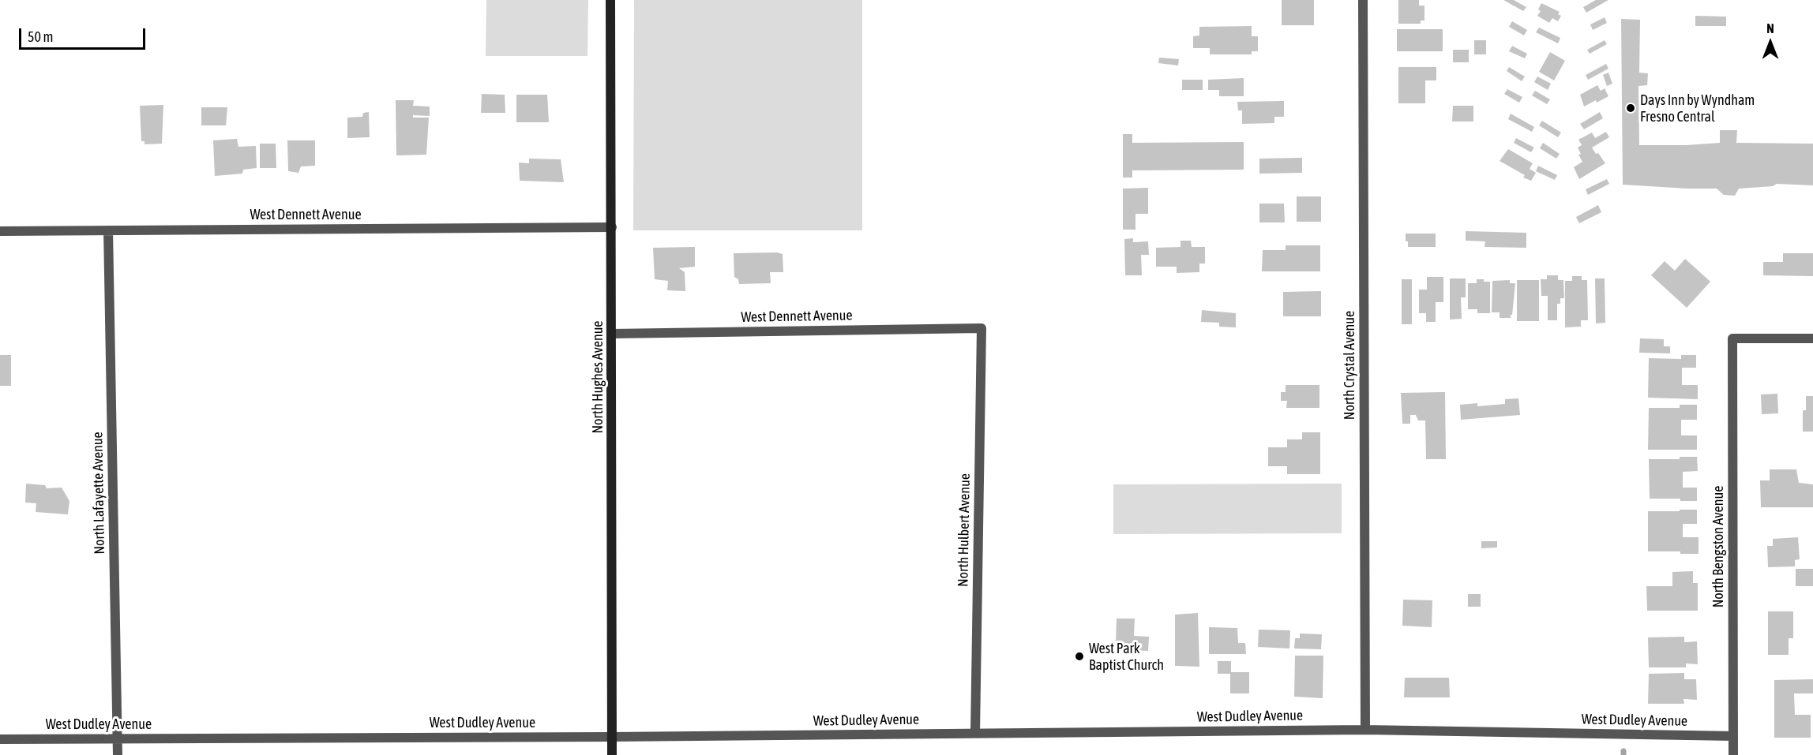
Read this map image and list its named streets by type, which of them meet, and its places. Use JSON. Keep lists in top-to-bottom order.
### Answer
{
  "streets": {
    "street": [
      "West Dennett Avenue",
      "North Crystal Avenue",
      "North Hughes Avenue",
      "North Lafayette Avenue",
      "North Hulbert Avenue",
      "North Bengston Avenue",
      "West Dudley Avenue"
    ]
  },
  "crossings": [
    ["West Dennett Avenue", "North Hughes Avenue"],
    ["West Dennett Avenue", "North Lafayette Avenue"],
    ["West Dennett Avenue", "North Hulbert Avenue"],
    ["North Crystal Avenue", "West Dudley Avenue"],
    ["North Hughes Avenue", "West Dudley Avenue"],
    ["North Lafayette Avenue", "West Dudley Avenue"],
    ["North Hulbert Avenue", "West Dudley Avenue"],
    ["North Bengston Avenue", "West Dudley Avenue"]
  ],
  "places": ["Days Inn by Wyndham Fresno Central", "West Park Baptist Church"],
  "scale_bar": "50 m",
  "north": "top"
}
